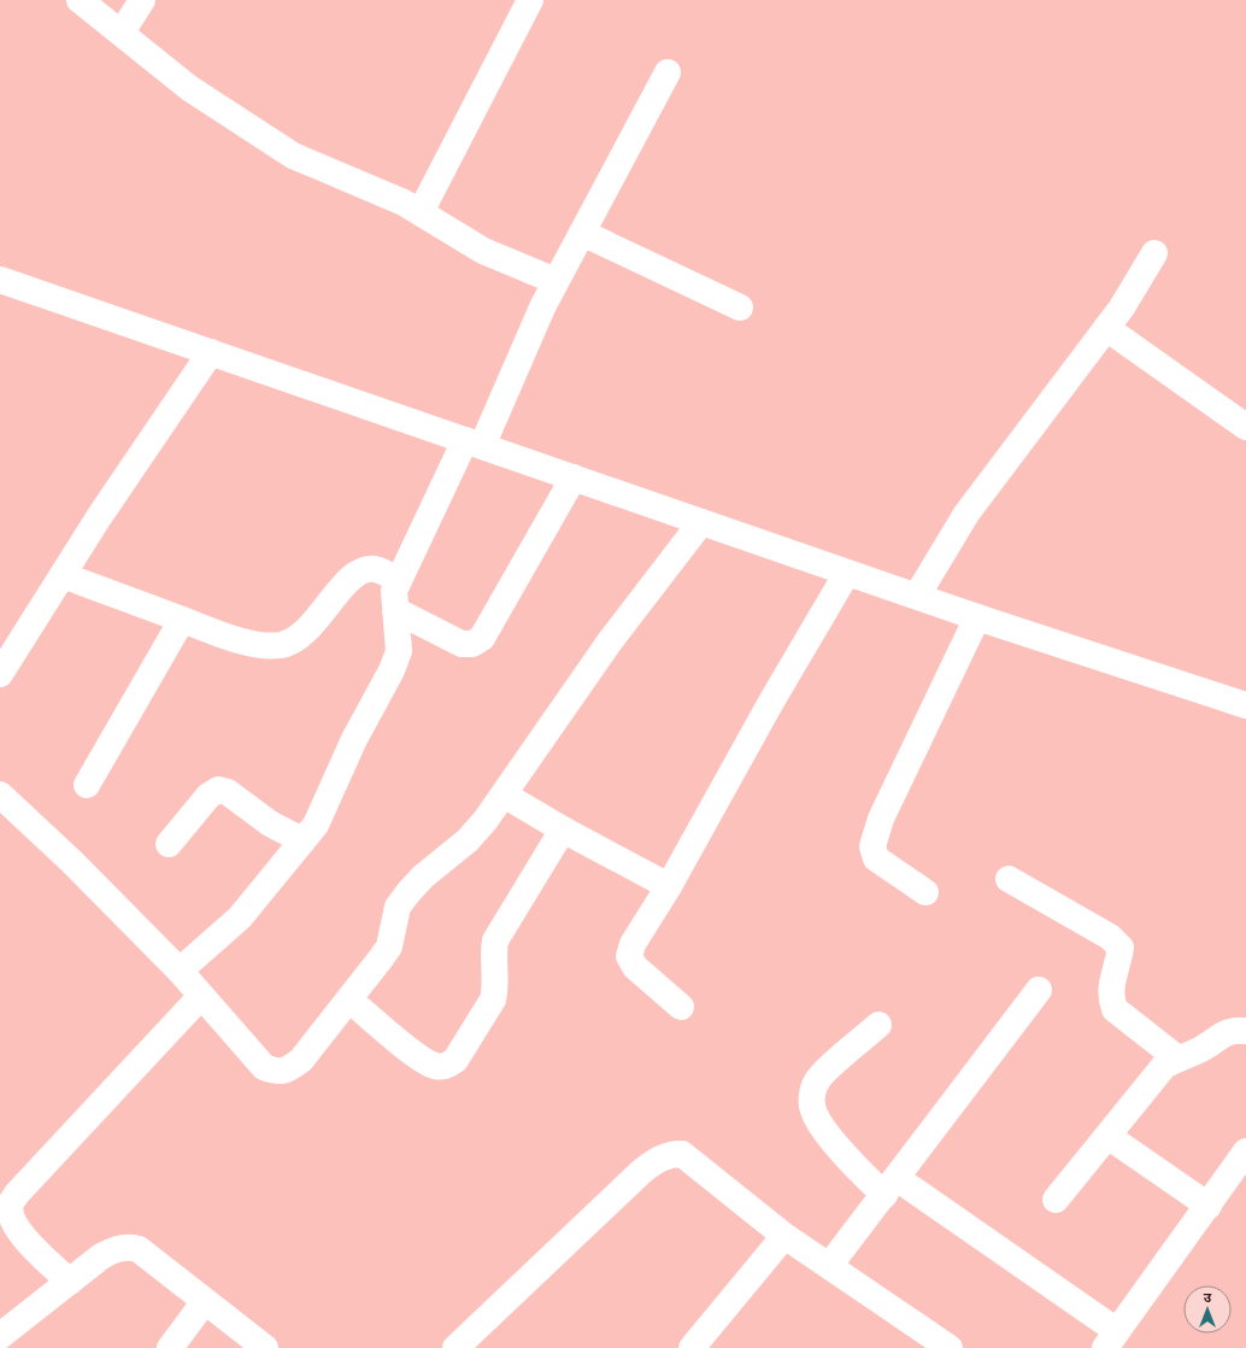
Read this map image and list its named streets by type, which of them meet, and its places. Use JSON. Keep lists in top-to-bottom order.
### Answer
{
  "north": "top"
}
